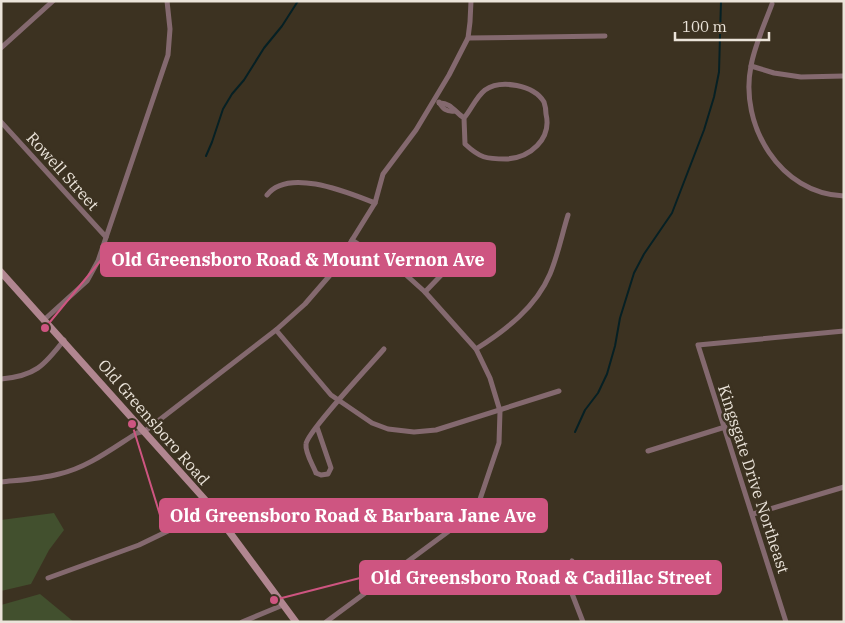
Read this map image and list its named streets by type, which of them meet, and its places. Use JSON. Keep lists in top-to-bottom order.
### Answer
{
  "streets": {
    "street": ["Rowell Street", "Old Greensboro Road", "Kingsgate Drive Northeast"]
  },
  "places": ["Old Greensboro Road & Mount Vernon Ave", "Old Greensboro Road & Barbara Jane Ave", "Old Greensboro Road & Cadillac Street"],
  "scale_bar": "100 m"
}
